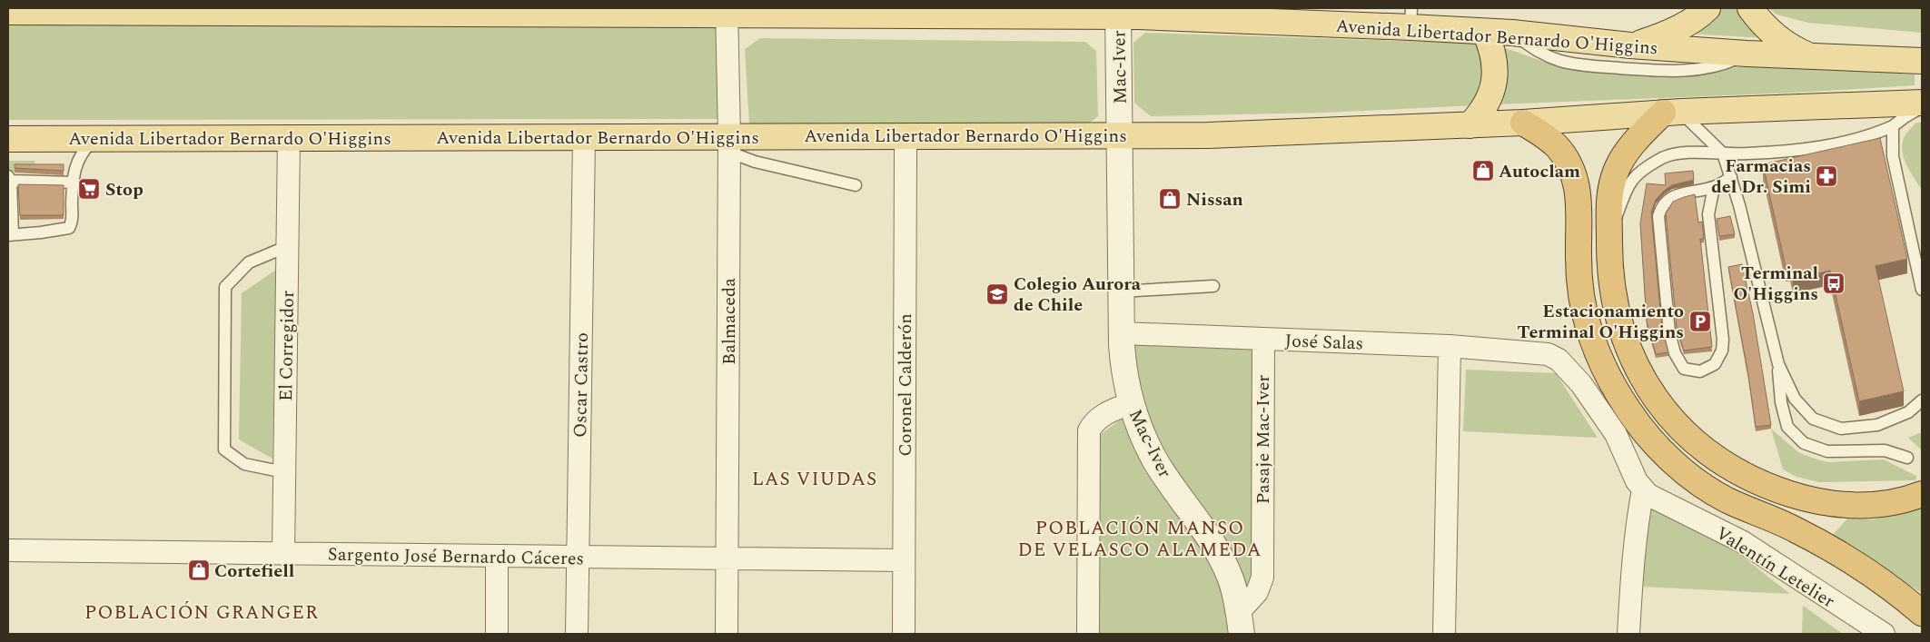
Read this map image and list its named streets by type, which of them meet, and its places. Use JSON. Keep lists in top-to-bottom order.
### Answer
{
  "streets": {
    "main road": ["Avenida Libertador Bernardo O'Higgins"],
    "street": [
      "Mac-Iver",
      "Balmaceda",
      "José Salas",
      "El Corregidor",
      "Oscar Castro",
      "Coronel Calderón",
      "Pasaje Mac-Iver",
      "Sargento José Bernardo Cáceres",
      "Valentín Letelier"
    ]
  },
  "crossings": [
    ["Avenida Libertador Bernardo O'Higgins", "Mac-Iver"],
    ["Avenida Libertador Bernardo O'Higgins", "Balmaceda"],
    ["Avenida Libertador Bernardo O'Higgins", "El Corregidor"],
    ["Avenida Libertador Bernardo O'Higgins", "Oscar Castro"],
    ["Avenida Libertador Bernardo O'Higgins", "Coronel Calderón"],
    ["Mac-Iver", "José Salas"],
    ["Mac-Iver", "Pasaje Mac-Iver"],
    ["Balmaceda", "Sargento José Bernardo Cáceres"],
    ["José Salas", "Pasaje Mac-Iver"],
    ["José Salas", "Valentín Letelier"],
    ["El Corregidor", "Sargento José Bernardo Cáceres"],
    ["Oscar Castro", "Sargento José Bernardo Cáceres"],
    ["Coronel Calderón", "Sargento José Bernardo Cáceres"]
  ],
  "districts": ["LAS VIUDAS", "POBLACIÓN MANSO DE VELASCO ALAMEDA", "POBLACIÓN GRANGER"],
  "places": {
    "shop": ["Autoclam", "Nissan", "Cortefiell"],
    "pharmacy": ["Farmacias del Dr. Simi"],
    "supermarket": ["Stop"],
    "bus stop": ["Terminal O'Higgins"],
    "school or university": ["Colegio Aurora de Chile"],
    "parking": ["Estacionamiento Terminal O'Higgins"]
  }
}
